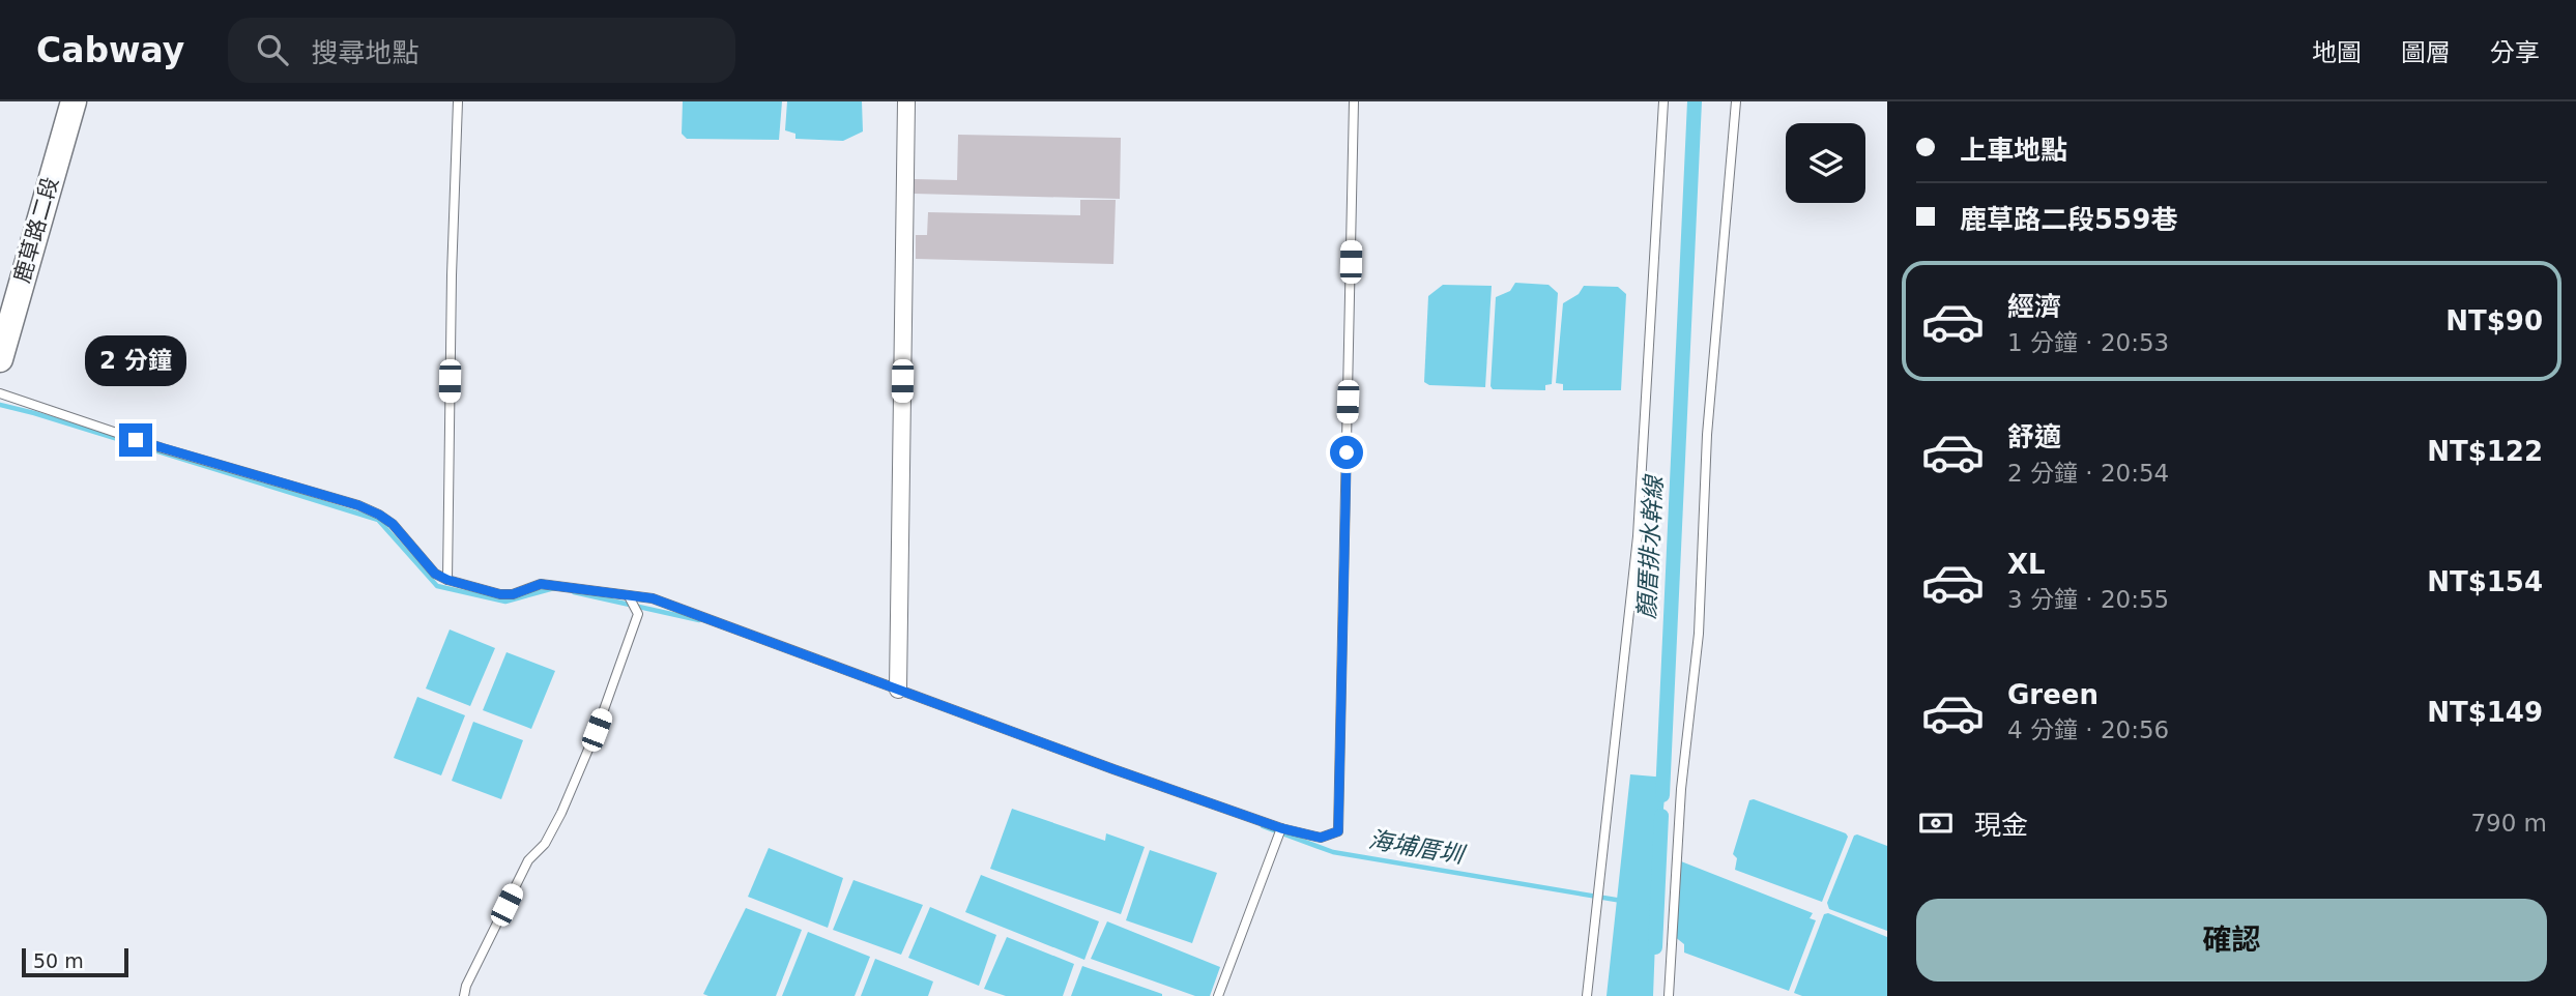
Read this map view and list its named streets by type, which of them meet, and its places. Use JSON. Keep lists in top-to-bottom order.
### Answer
{
  "streets": {
    "main road": ["鹿草路二段"]
  },
  "water": ["顏厝排水幹線", "海埔厝圳"],
  "scale_bar": "50 m",
  "page": {
    "header": "Cabway",
    "search": "搜尋地點",
    "nav": ["地圖", "圖層", "分享"],
    "banner": ["上車地點", "鹿草路二段559巷"],
    "list": [
      {
        "name": "經濟",
        "note": "1 分鐘 · 20:53",
        "value": "NT$90"
      },
      {
        "name": "舒適",
        "note": "2 分鐘 · 20:54",
        "value": "NT$122"
      },
      {
        "name": "XL",
        "note": "3 分鐘 · 20:55",
        "value": "NT$154"
      },
      {
        "name": "Green",
        "note": "4 分鐘 · 20:56",
        "value": "NT$149"
      }
    ],
    "bubble": "2 分鐘",
    "pay": ["現金", "790 m"],
    "buttons": "確認",
    "scale": "50 m"
  }
}
